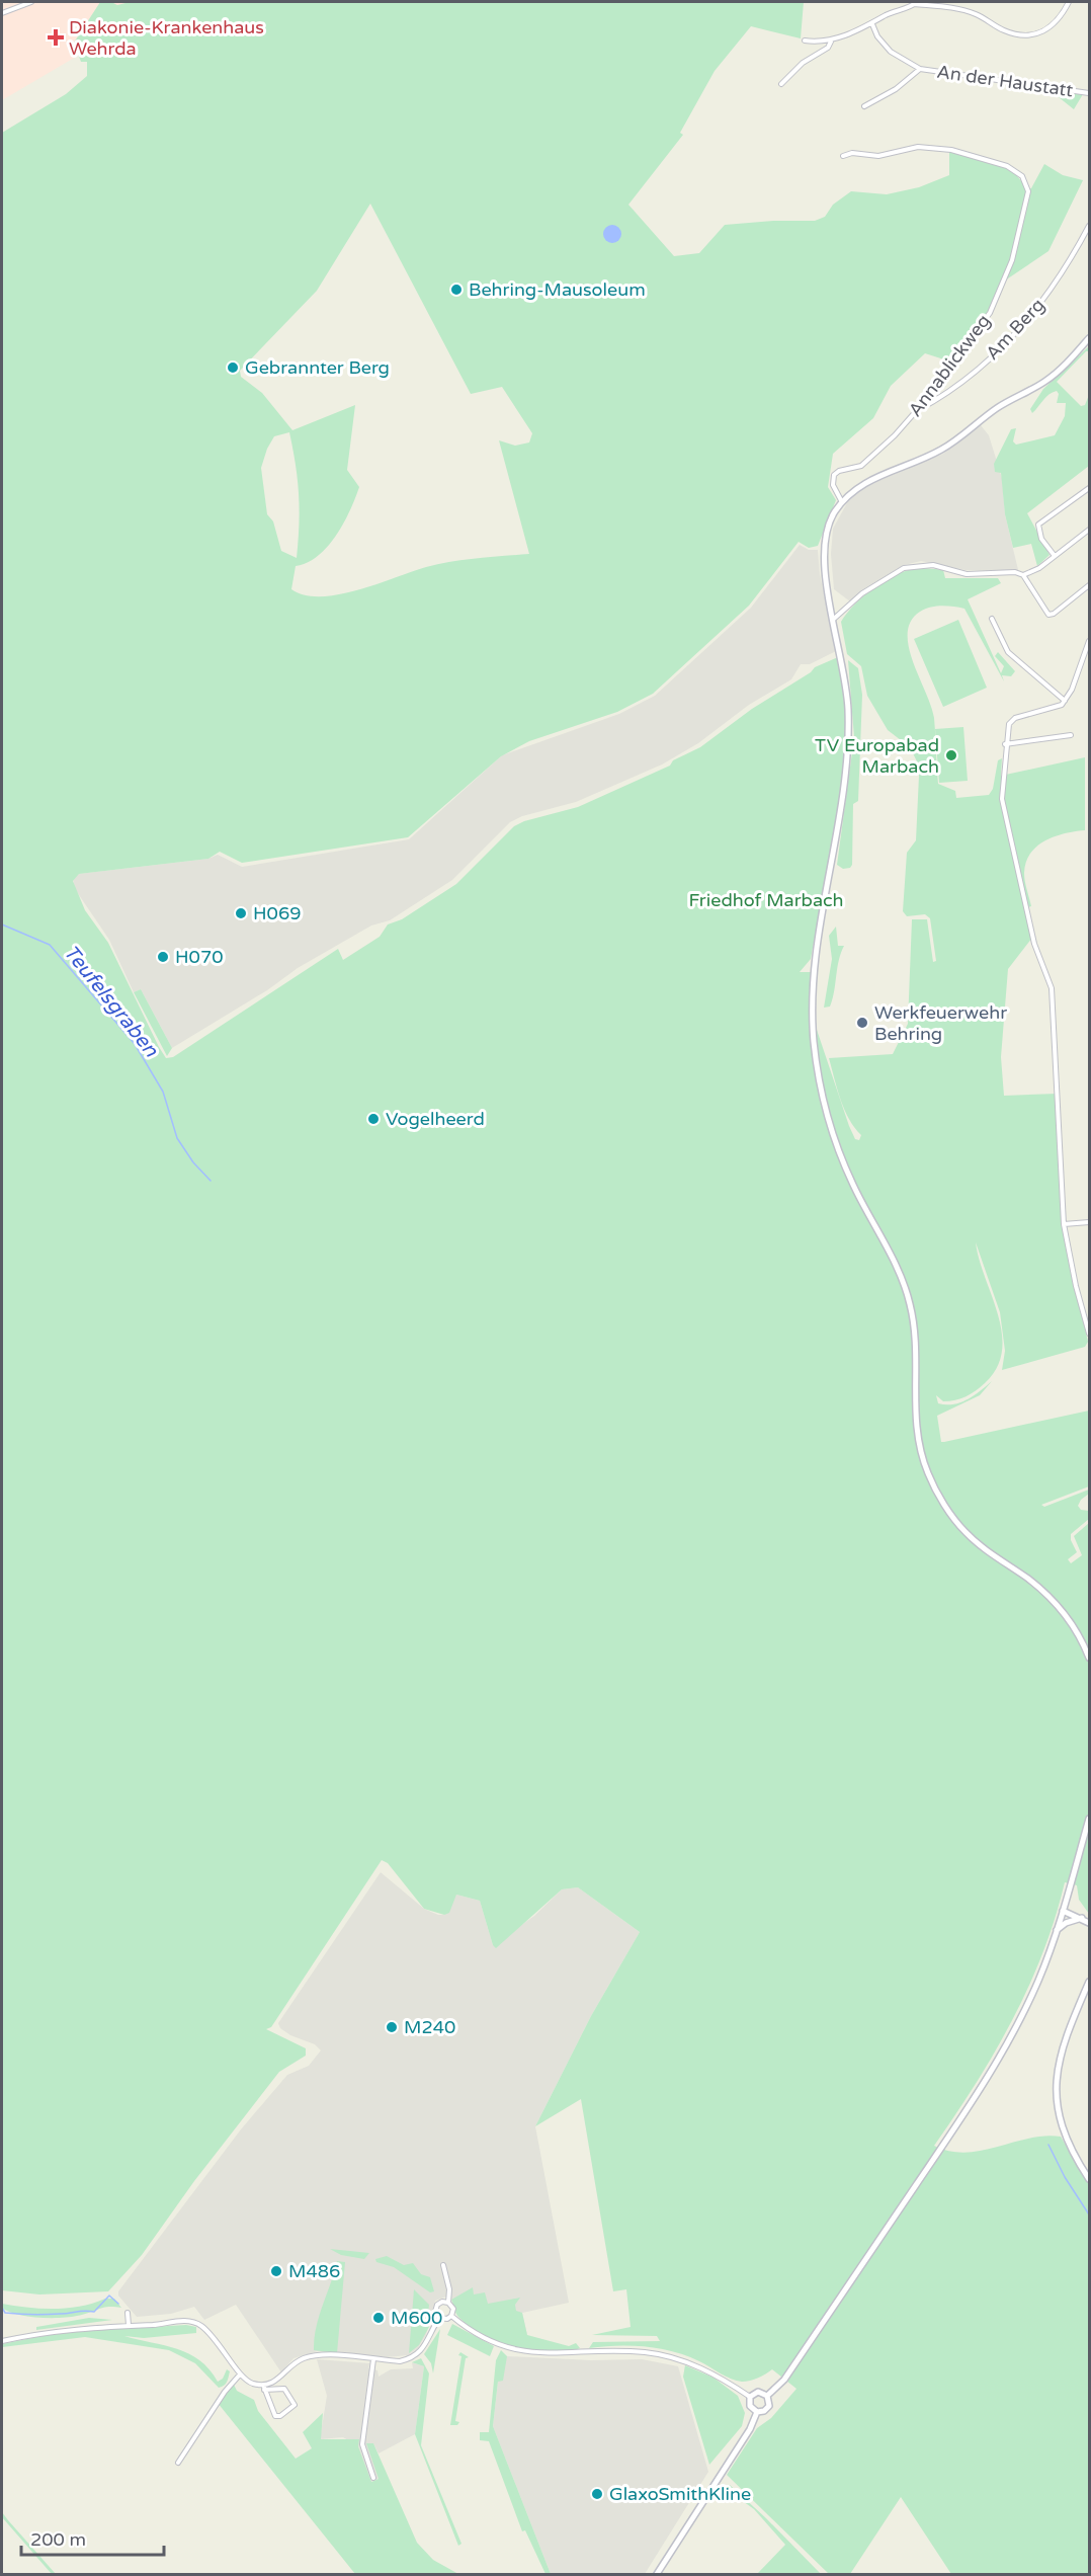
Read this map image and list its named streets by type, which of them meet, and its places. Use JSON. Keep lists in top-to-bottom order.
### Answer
{
  "streets": {
    "street": ["An der Haustatt", "Am Berg", "Annablickweg"]
  },
  "crossings": [
    ["Am Berg", "Annablickweg"]
  ],
  "water": ["Teufelsgraben"],
  "parks": ["Friedhof Marbach"],
  "places": {
    "health": ["Diakonie-Krankenhaus Wehrda"],
    "other": [
      "Behring-Mausoleum",
      "Gebrannter Berg",
      "TV Europabad Marbach",
      "H069",
      "H070",
      "Werkfeuerwehr Behring",
      "Vogelheerd",
      "M240",
      "M486",
      "M600",
      "GlaxoSmithKline"
    ]
  },
  "scale_bar": "200 m"
}
